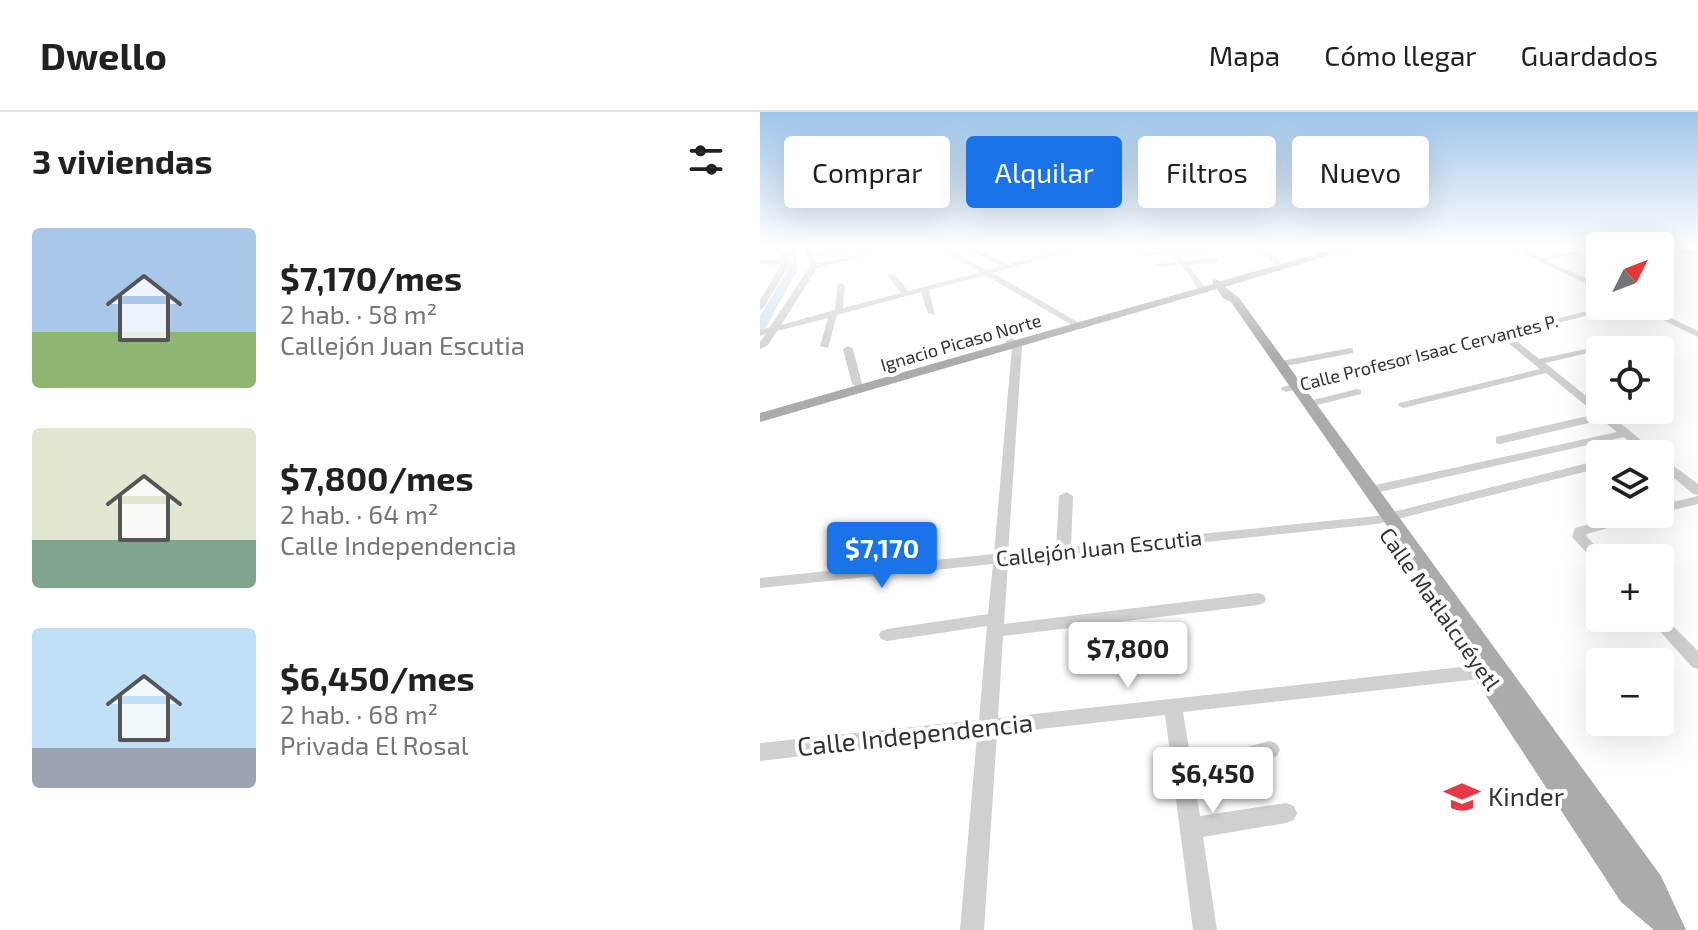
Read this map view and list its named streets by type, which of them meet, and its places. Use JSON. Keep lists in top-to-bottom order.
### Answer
{
  "streets": {
    "main road": ["Ignacio Picaso Norte", "Calle Matlalcuéyetl"],
    "street": ["Calle Profesor Isaac Cervantes P.", "Callejón Juan Escutia", "Calle Independencia"]
  },
  "crossings": [
    ["Ignacio Picaso Norte", "Calle Matlalcuéyetl"],
    ["Calle Profesor Isaac Cervantes P.", "Calle Matlalcuéyetl"],
    ["Callejón Juan Escutia", "Calle Matlalcuéyetl"],
    ["Calle Matlalcuéyetl", "Calle Independencia"]
  ],
  "places": {
    "school or university": ["Kinder"]
  },
  "north": "top right",
  "page": {
    "header": "Dwello",
    "nav": ["Mapa", "Cómo llegar", "Guardados"],
    "heading": "3 viviendas",
    "chip": [
      "Comprar",
      "Alquilar",
      "Filtros",
      "Nuevo"
    ],
    "list": [
      {
        "name": "$7,170/mes",
        "note": "2 hab. · 58 m² · Callejón Juan Escutia"
      },
      {
        "name": "$7,800/mes",
        "note": "2 hab. · 64 m² · Calle Independencia"
      },
      {
        "name": "$6,450/mes",
        "note": "2 hab. · 68 m² · Privada El Rosal"
      }
    ],
    "map_buttons": ["+", "−"],
    "price": ["$7,170", "$7,800", "$6,450"]
  }
}
